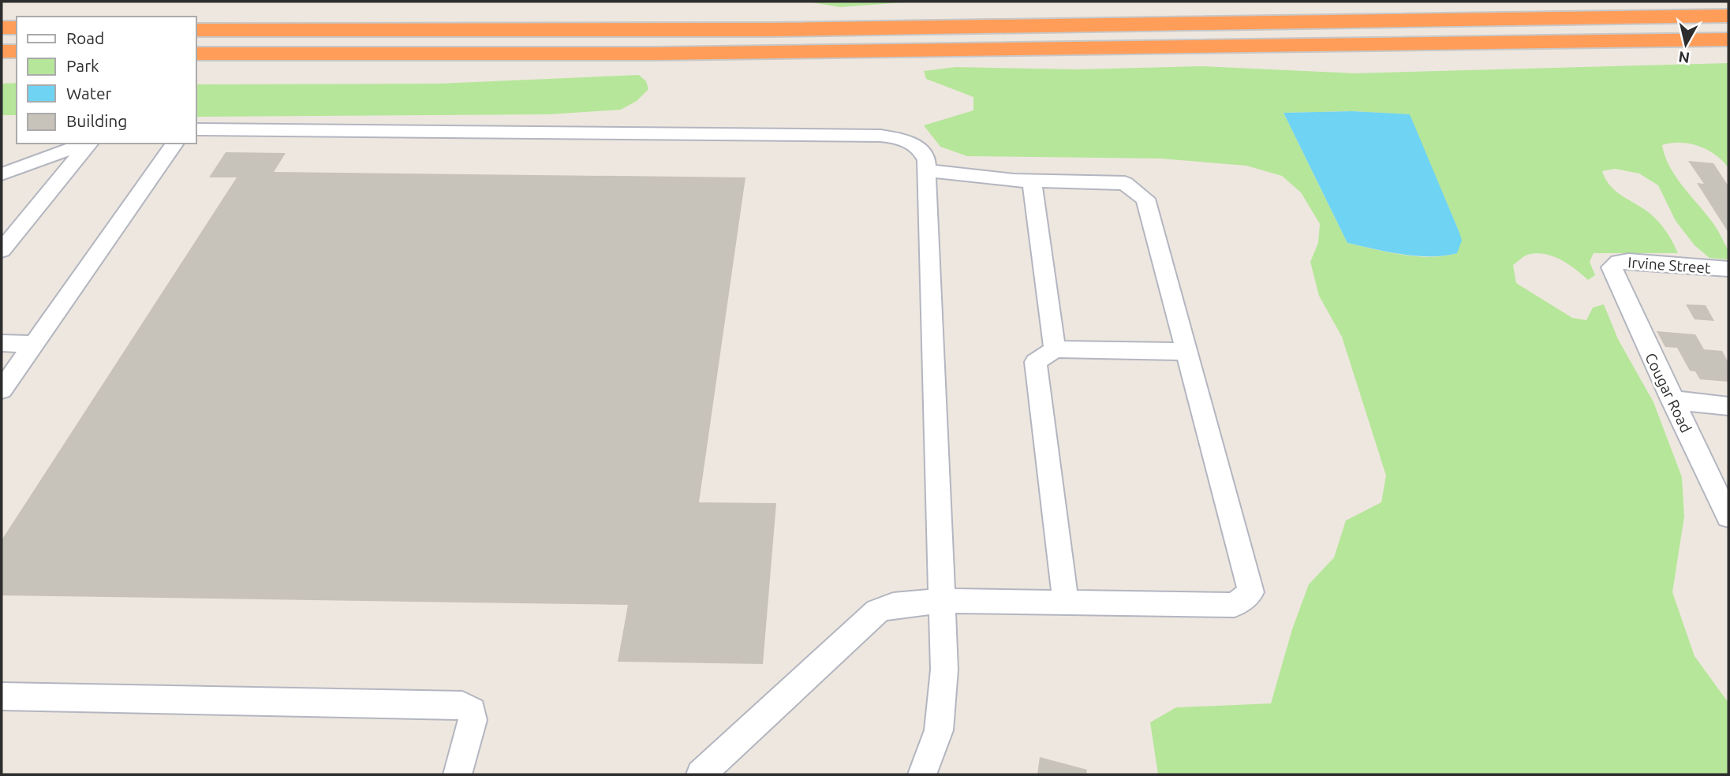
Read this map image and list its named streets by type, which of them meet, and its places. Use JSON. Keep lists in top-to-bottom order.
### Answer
{
  "streets": {
    "street": ["Irvine Street", "Cougar Road"]
  },
  "crossings": [
    ["Irvine Street", "Cougar Road"]
  ],
  "legend": [
    "Road",
    "Park",
    "Water",
    "Building"
  ],
  "north": "bottom"
}
